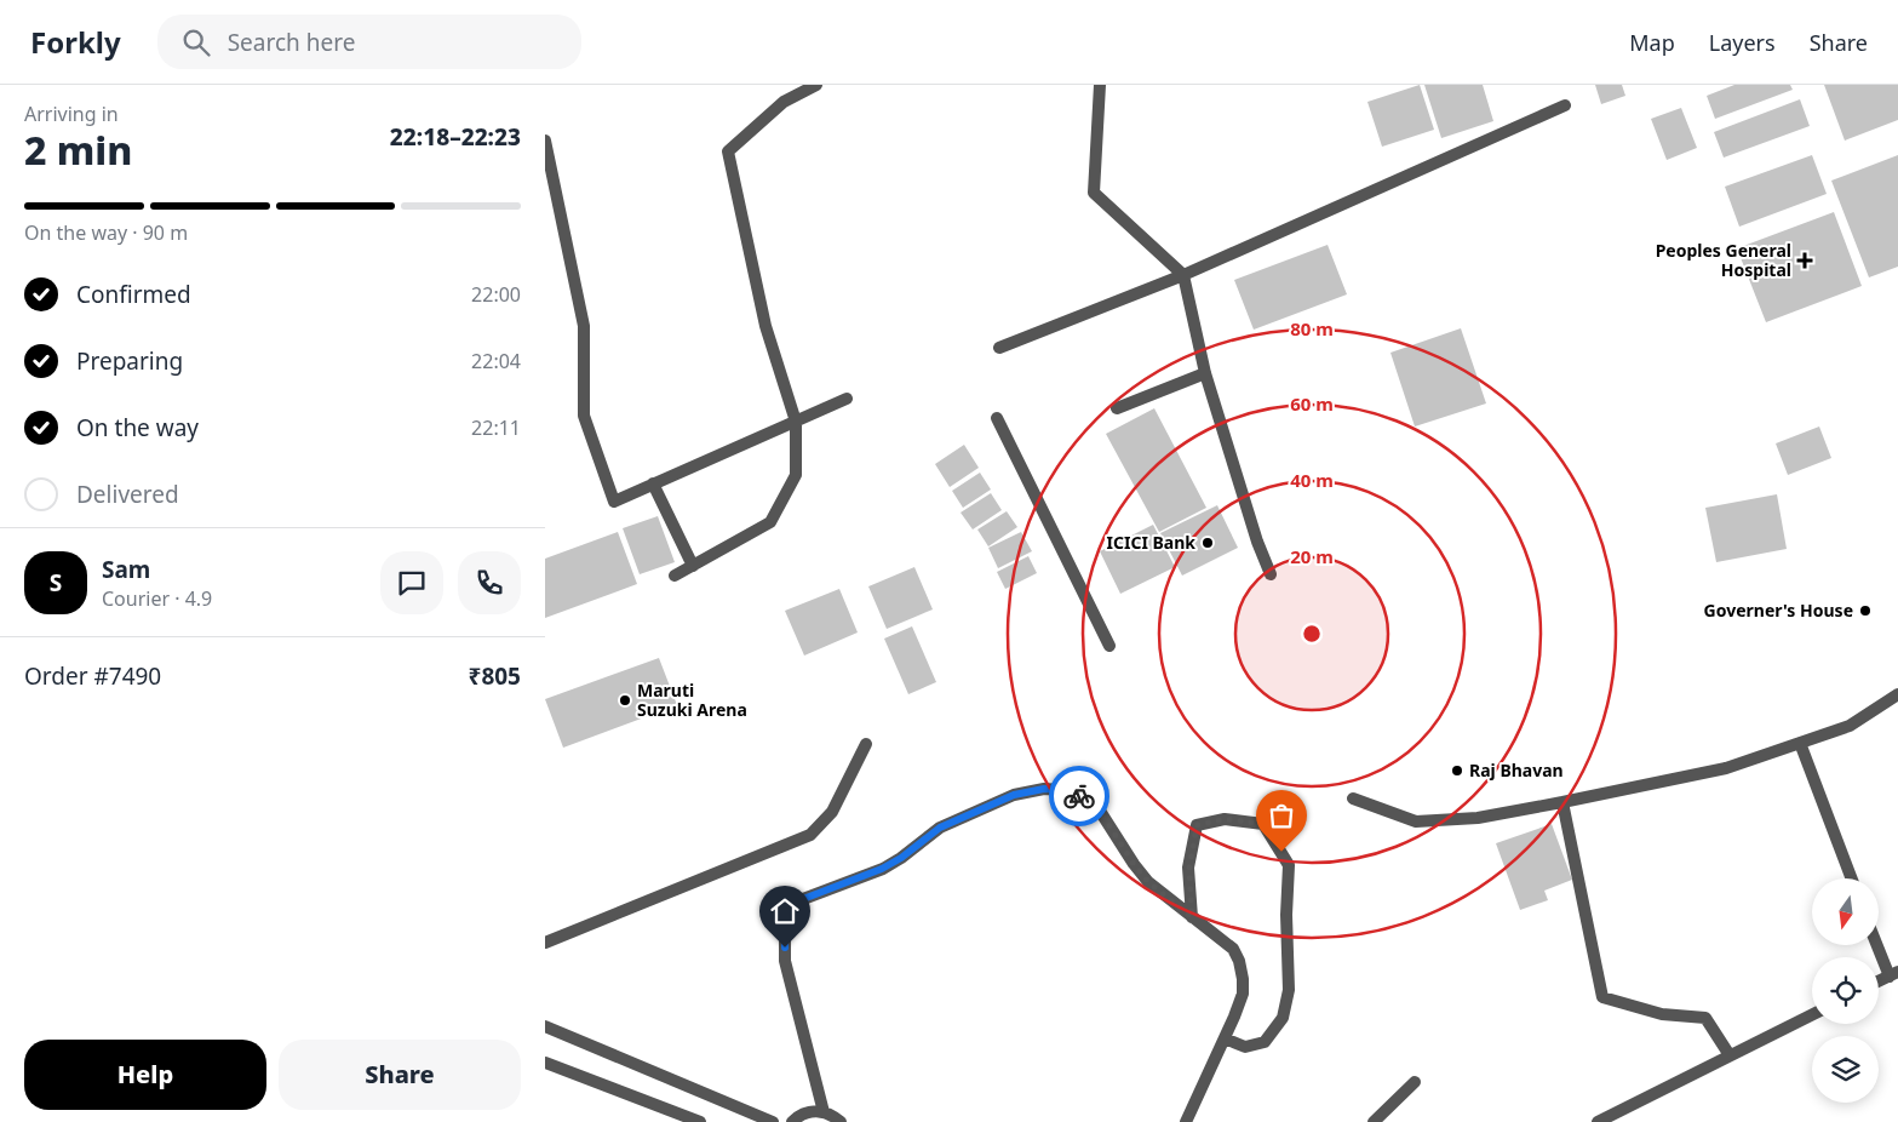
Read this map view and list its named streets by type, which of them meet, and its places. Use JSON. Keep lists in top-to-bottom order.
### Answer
{
  "places": {
    "health": ["Peoples General Hospital"],
    "other": [
      "ICICI Bank",
      "Governer's House",
      "Maruti Suzuki Arena",
      "Raj Bhavan"
    ]
  },
  "north": "bottom",
  "page": {
    "header": "Forkly",
    "search": "Search here",
    "nav": ["Map", "Layers", "Share"],
    "heading": ["2 min", "Arriving in", "22:18–22:23"],
    "panel": [
      "Sam",
      "Courier · 4.9",
      "Order #7490",
      "₹805"
    ],
    "bar": "On the way · 90 m",
    "list": [
      ["Confirmed", "22:00"],
      ["Preparing", "22:04"],
      ["On the way", "22:11"],
      "Delivered"
    ],
    "round": "S",
    "buttons": ["Help", "Share"]
  },
  "rings": [
    "80 m",
    "60 m",
    "40 m",
    "20 m"
  ]
}
